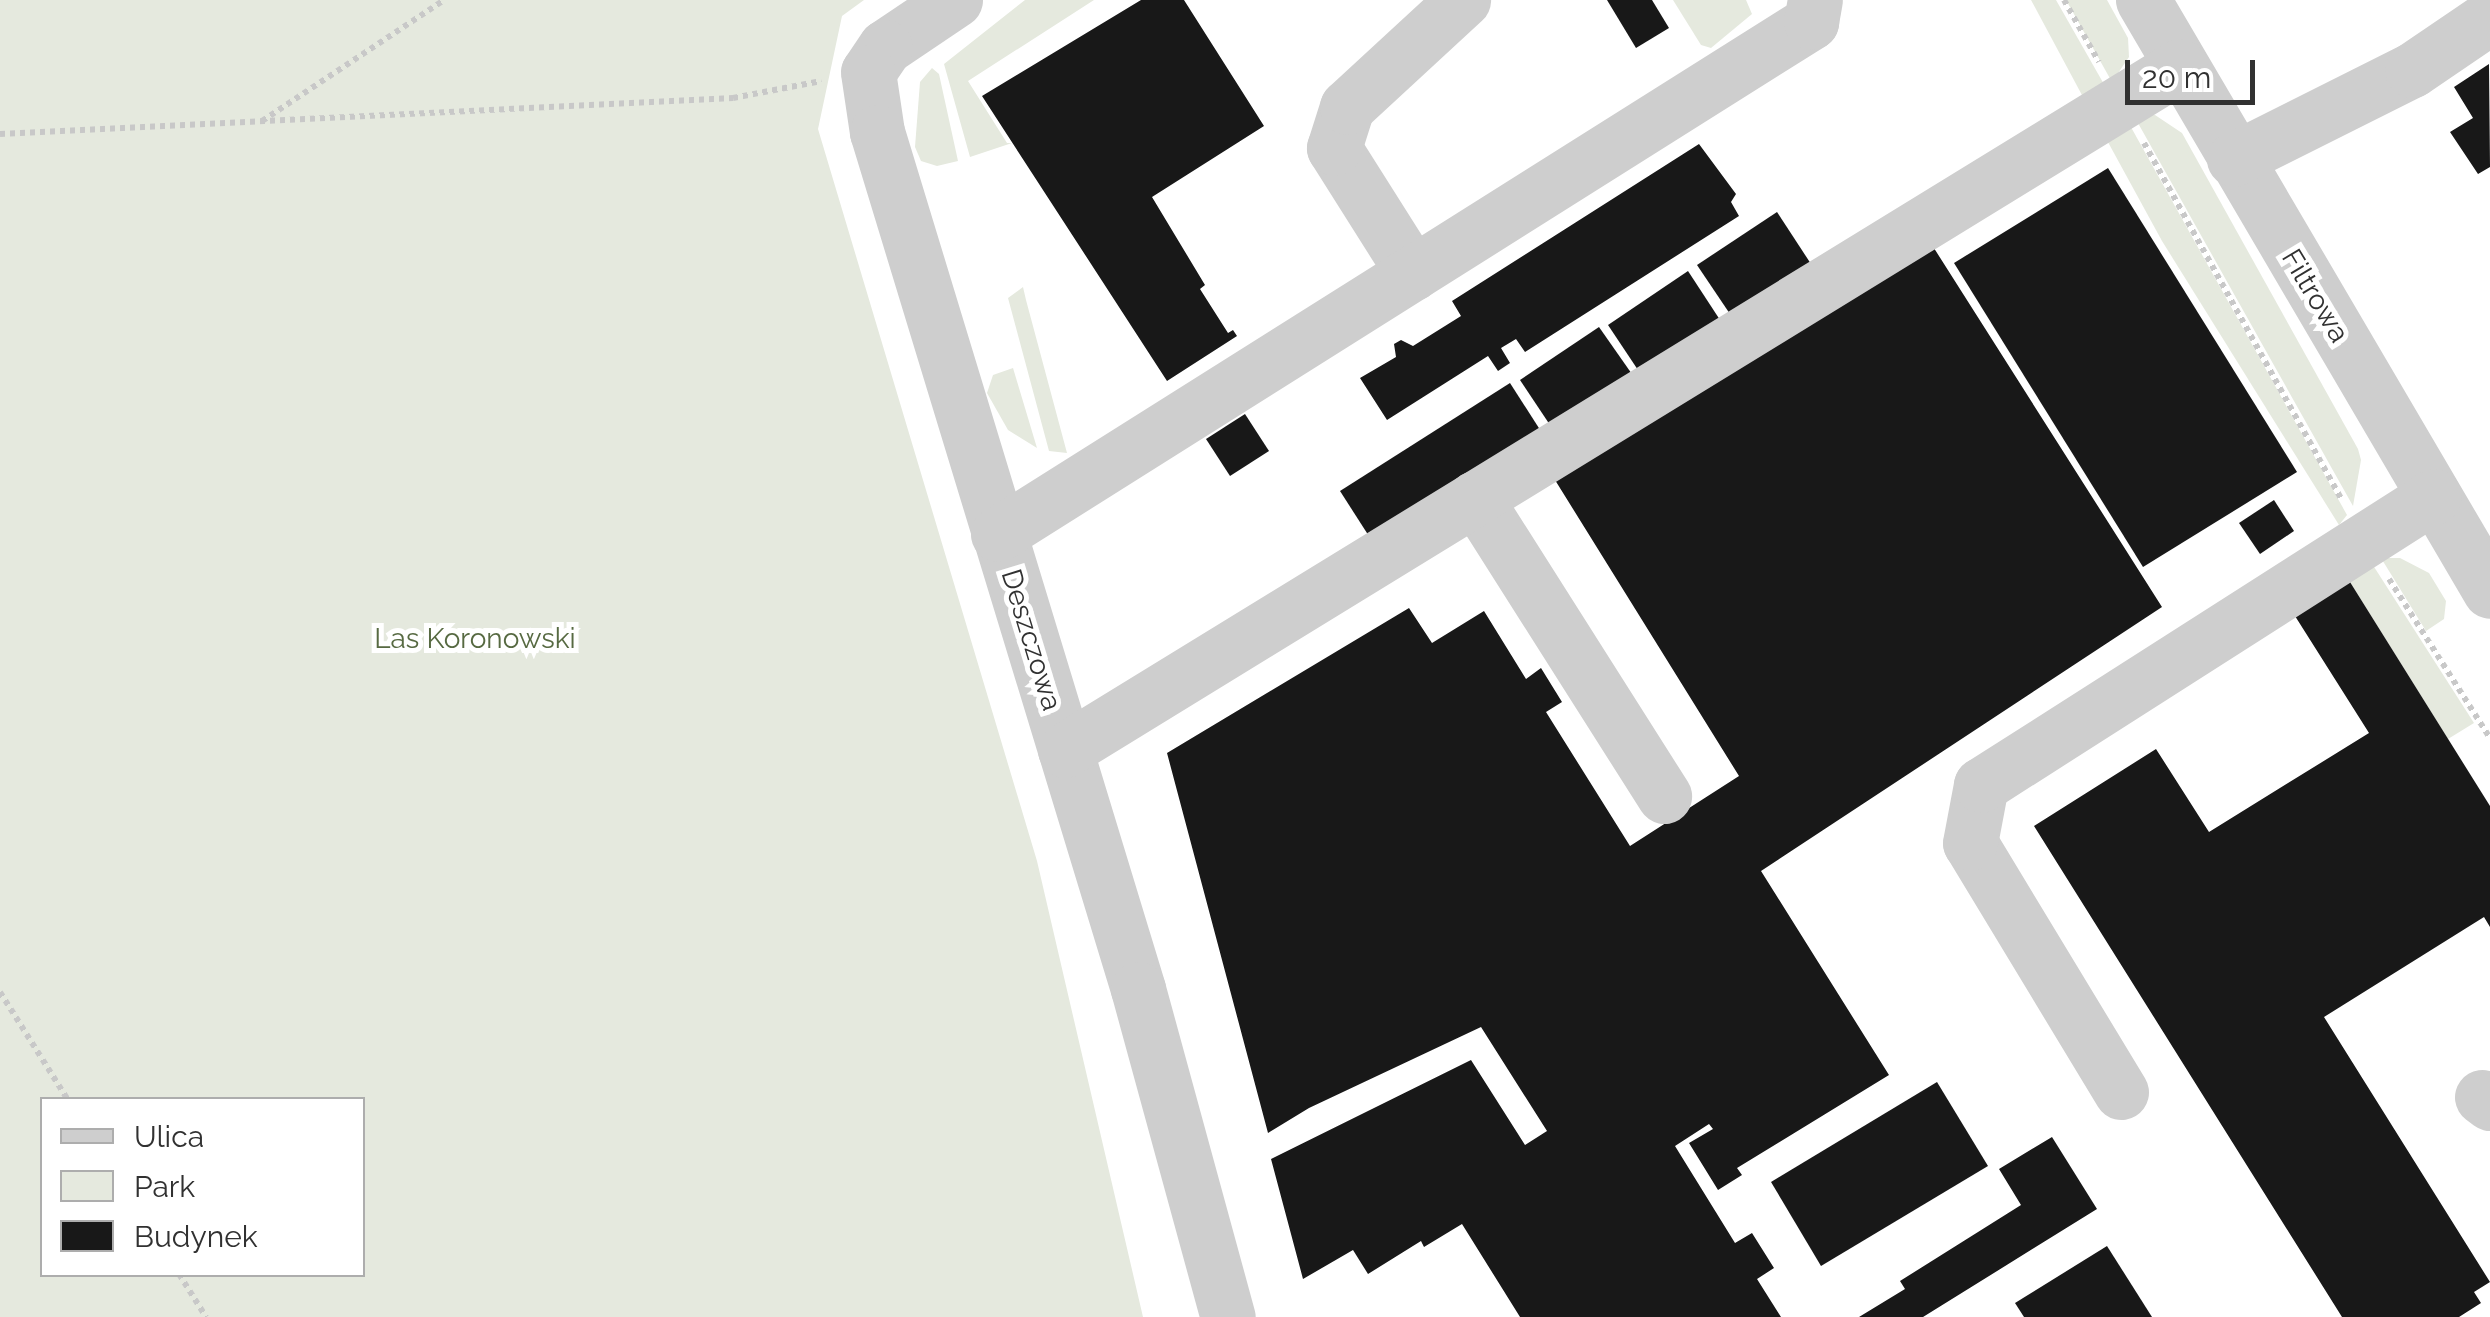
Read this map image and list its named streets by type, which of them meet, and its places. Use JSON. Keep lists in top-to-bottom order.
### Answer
{
  "streets": {
    "street": ["Filtrowa", "Deszczowa"]
  },
  "parks": ["Las Koronowski"],
  "legend": ["Ulica", "Park", "Budynek"],
  "scale_bar": "20 m"
}
